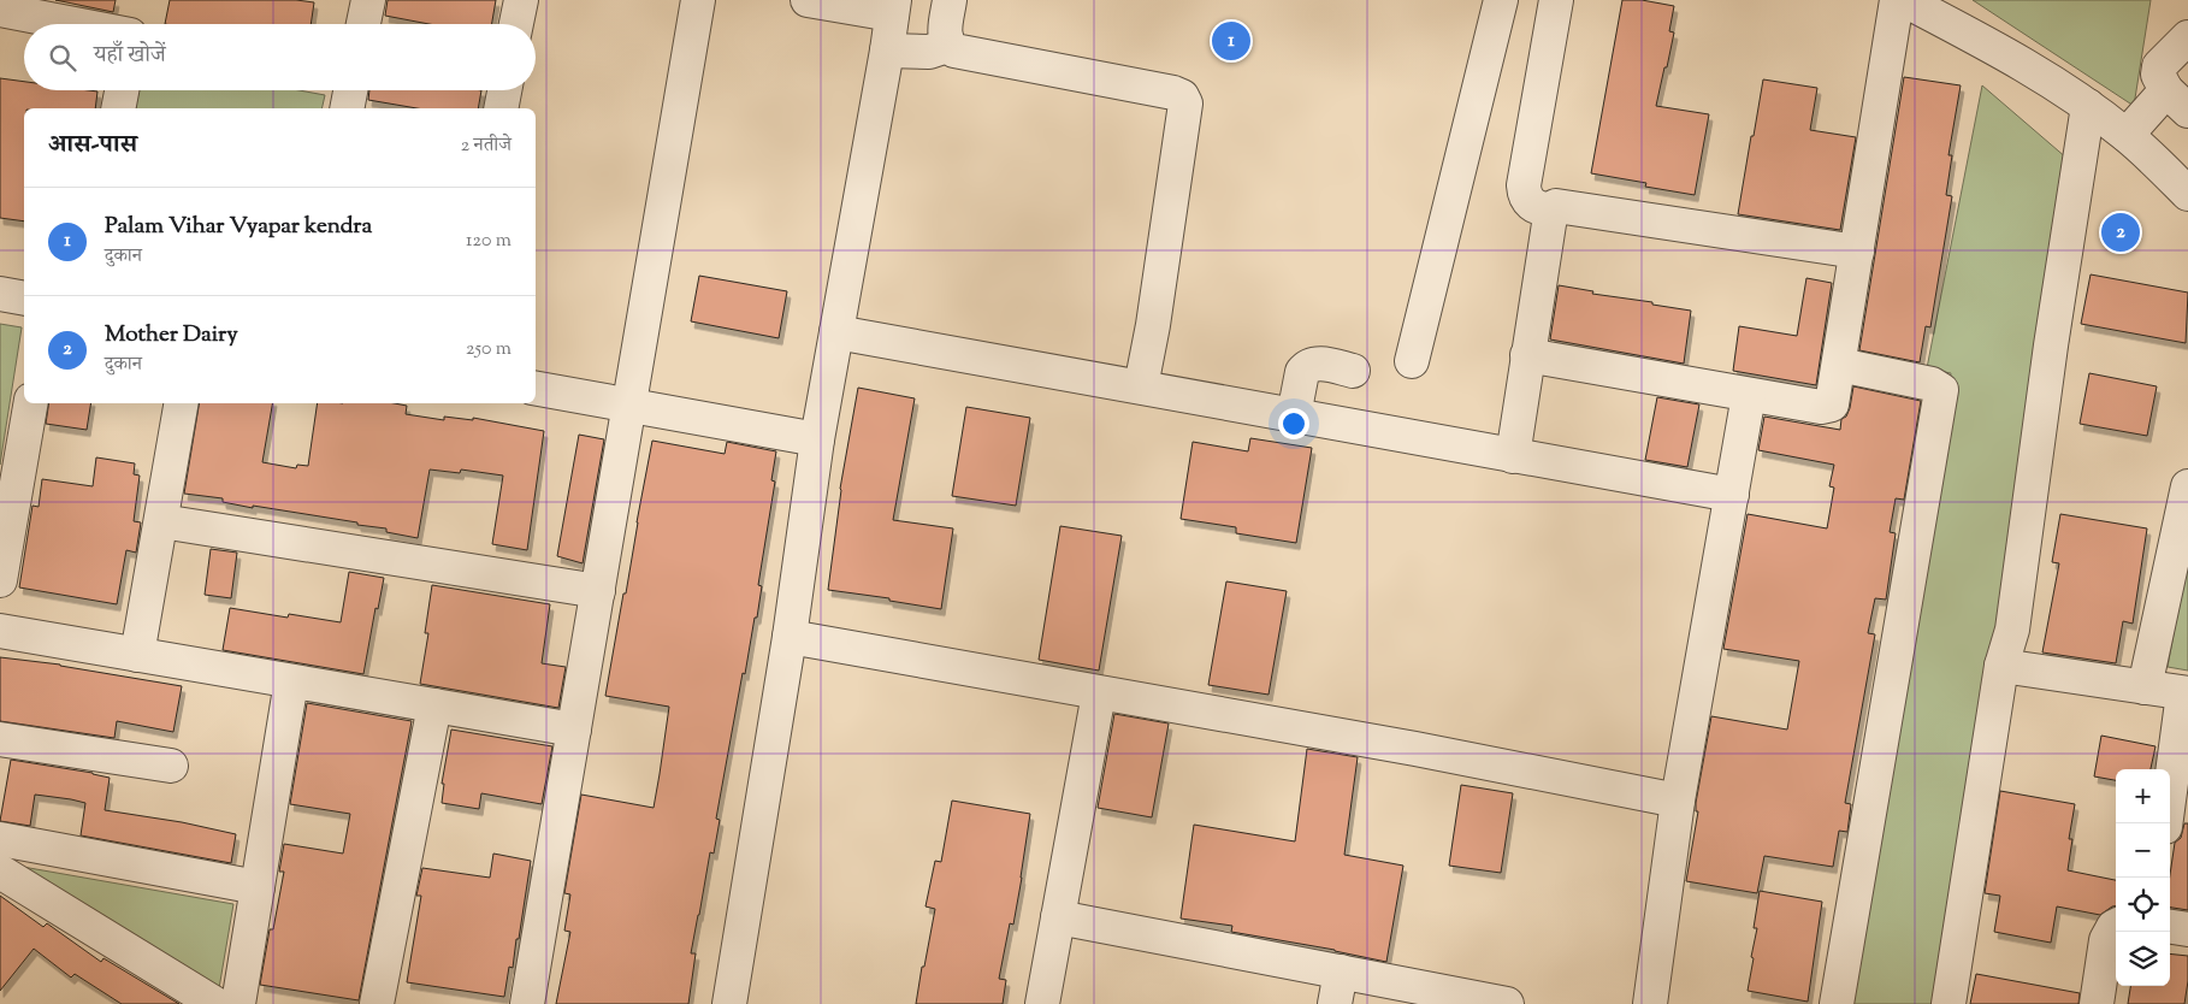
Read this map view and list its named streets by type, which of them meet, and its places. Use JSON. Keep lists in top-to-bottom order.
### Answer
{
  "page": {
    "pins": ["1", "2"],
    "search": "यहाँ खोजें",
    "heading": ["आस-पास", "2 नतीजे"],
    "list": [
      {
        "mark": "1",
        "name": "Palam Vihar Vyapar kendra",
        "note": "दुकान",
        "value": "120 m"
      },
      {
        "mark": "2",
        "name": "Mother Dairy",
        "note": "दुकान",
        "value": "250 m"
      }
    ],
    "map_buttons": ["+", "−"]
  }
}
